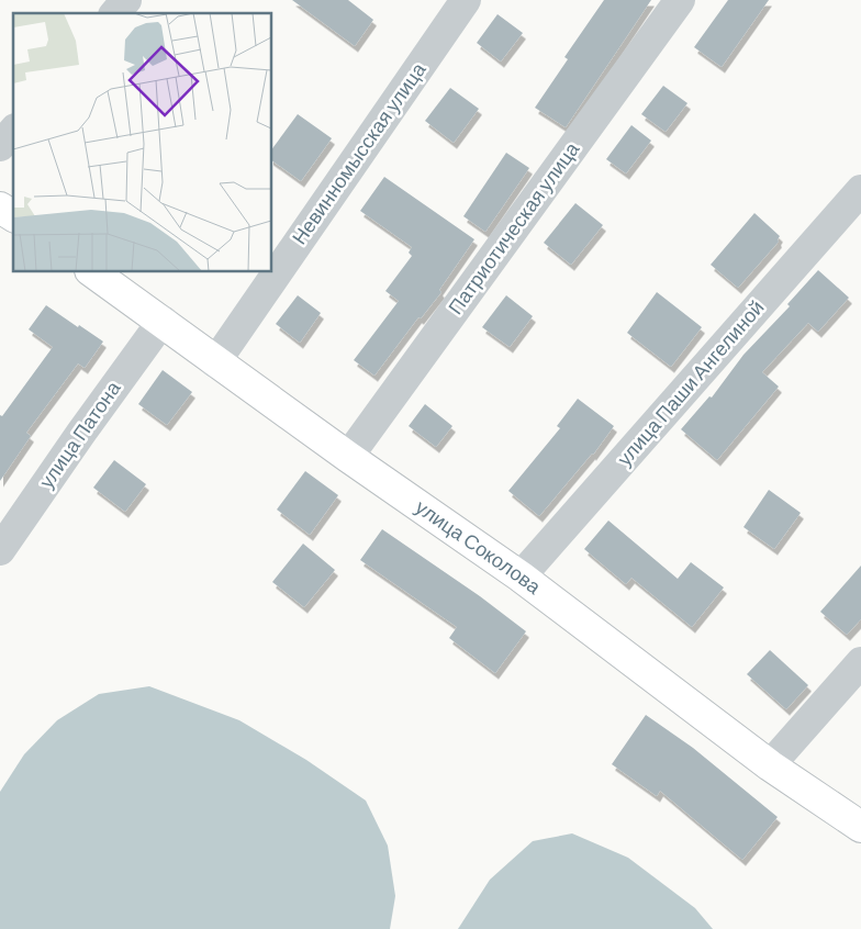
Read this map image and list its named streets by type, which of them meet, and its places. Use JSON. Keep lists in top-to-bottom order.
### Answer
{
  "streets": {
    "main road": ["улица Соколова"],
    "street": [
      "Невинномысская улица",
      "Патриотическая улица",
      "улица Паши Ангелиной",
      "улица Патона"
    ]
  },
  "crossings": [
    ["Невинномысская улица", "улица Соколова"],
    ["Патриотическая улица", "улица Соколова"],
    ["улица Паши Ангелиной", "улица Соколова"],
    ["улица Патона", "улица Соколова"]
  ]
}
